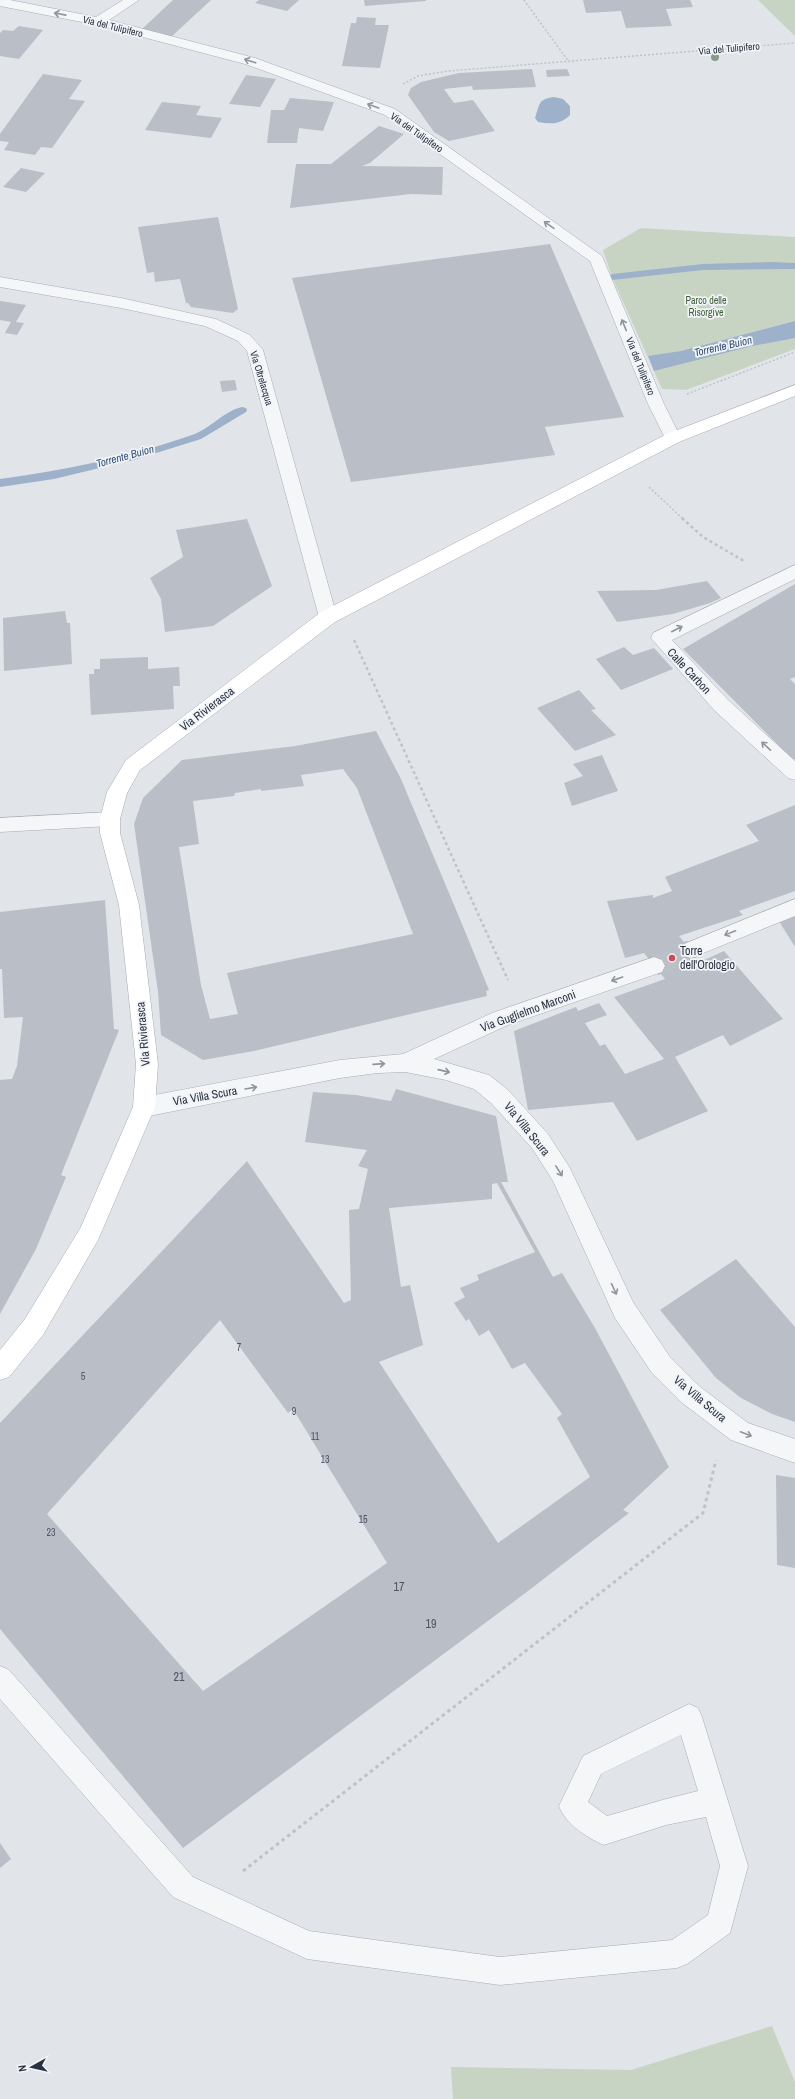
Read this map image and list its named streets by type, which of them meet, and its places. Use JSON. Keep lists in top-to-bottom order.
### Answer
{
  "streets": {
    "street": [
      "Via del Tulipifero",
      "Via Oltrelacqua",
      "Calle Carbon",
      "Via Rivierasca",
      "Via Guglielmo Marconi",
      "Via Villa Scura"
    ]
  },
  "crossings": [
    ["Via del Tulipifero", "Via Rivierasca"],
    ["Via Oltrelacqua", "Via Rivierasca"],
    ["Via Rivierasca", "Via Villa Scura"],
    ["Via Guglielmo Marconi", "Via Villa Scura"]
  ],
  "one_way": ["Via del Tulipifero", "Via Guglielmo Marconi", "Via Villa Scura"],
  "water": ["Torrente Buion"],
  "parks": ["Parco delle Risorgive"],
  "places": ["Torre dell'Orologio"],
  "house_numbers": [
    "7",
    "5",
    "9",
    "11",
    "13",
    "15",
    "23",
    "17",
    "19",
    "21"
  ],
  "north": "left"
}
